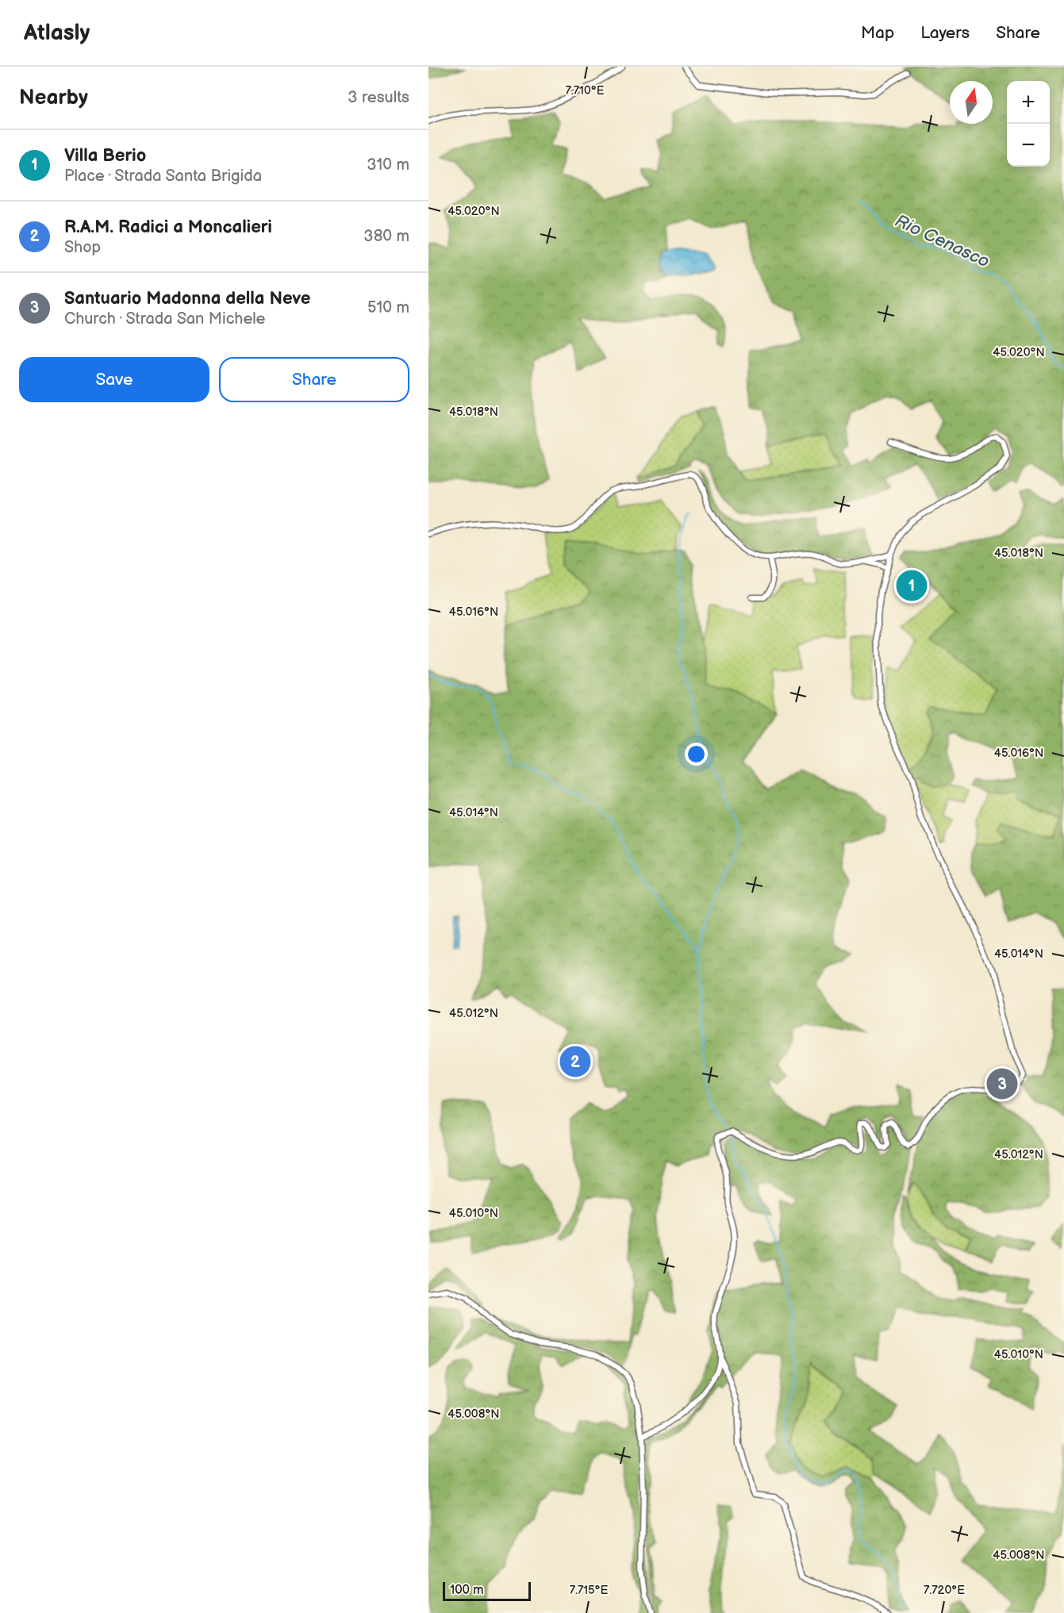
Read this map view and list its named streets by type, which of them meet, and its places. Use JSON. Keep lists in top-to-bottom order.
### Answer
{
  "water": ["Rio Cenasco"],
  "scale_bar": "100 m",
  "north": "top",
  "page": {
    "header": "Atlasly",
    "nav": ["Map", "Layers", "Share"],
    "heading": ["Nearby", "3 results"],
    "map_buttons": ["+", "−"],
    "list": [
      {
        "mark": "1",
        "name": "Villa Berio",
        "note": "Place · Strada Santa Brigida",
        "value": "310 m"
      },
      {
        "mark": "2",
        "name": "R.A.M. Radici a Moncalieri",
        "note": "Shop",
        "value": "380 m"
      },
      {
        "mark": "3",
        "name": "Santuario Madonna della Neve",
        "note": "Church · Strada San Michele",
        "value": "510 m"
      }
    ],
    "buttons": ["Save", "Share"],
    "pins": ["1", "2", "3"],
    "scale": "100 m"
  },
  "coordinates": [
    "7.710°E",
    "45.020°N",
    "45.018°N",
    "45.016°N",
    "45.014°N",
    "45.012°N",
    "45.010°N",
    "45.008°N",
    "7.715°E",
    "7.720°E"
  ]
}
